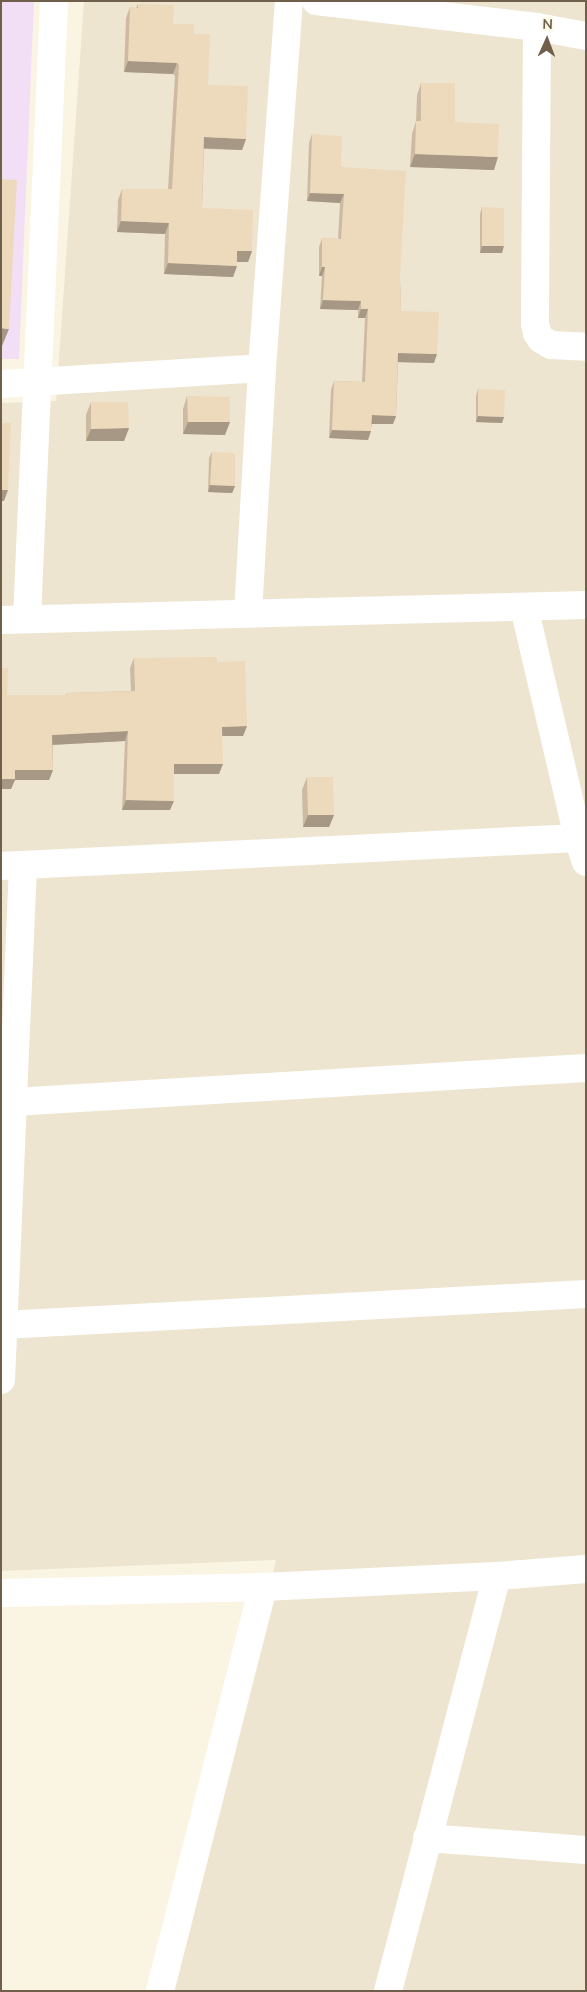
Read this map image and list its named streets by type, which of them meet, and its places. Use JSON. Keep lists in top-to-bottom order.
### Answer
{
  "north": "top"
}
